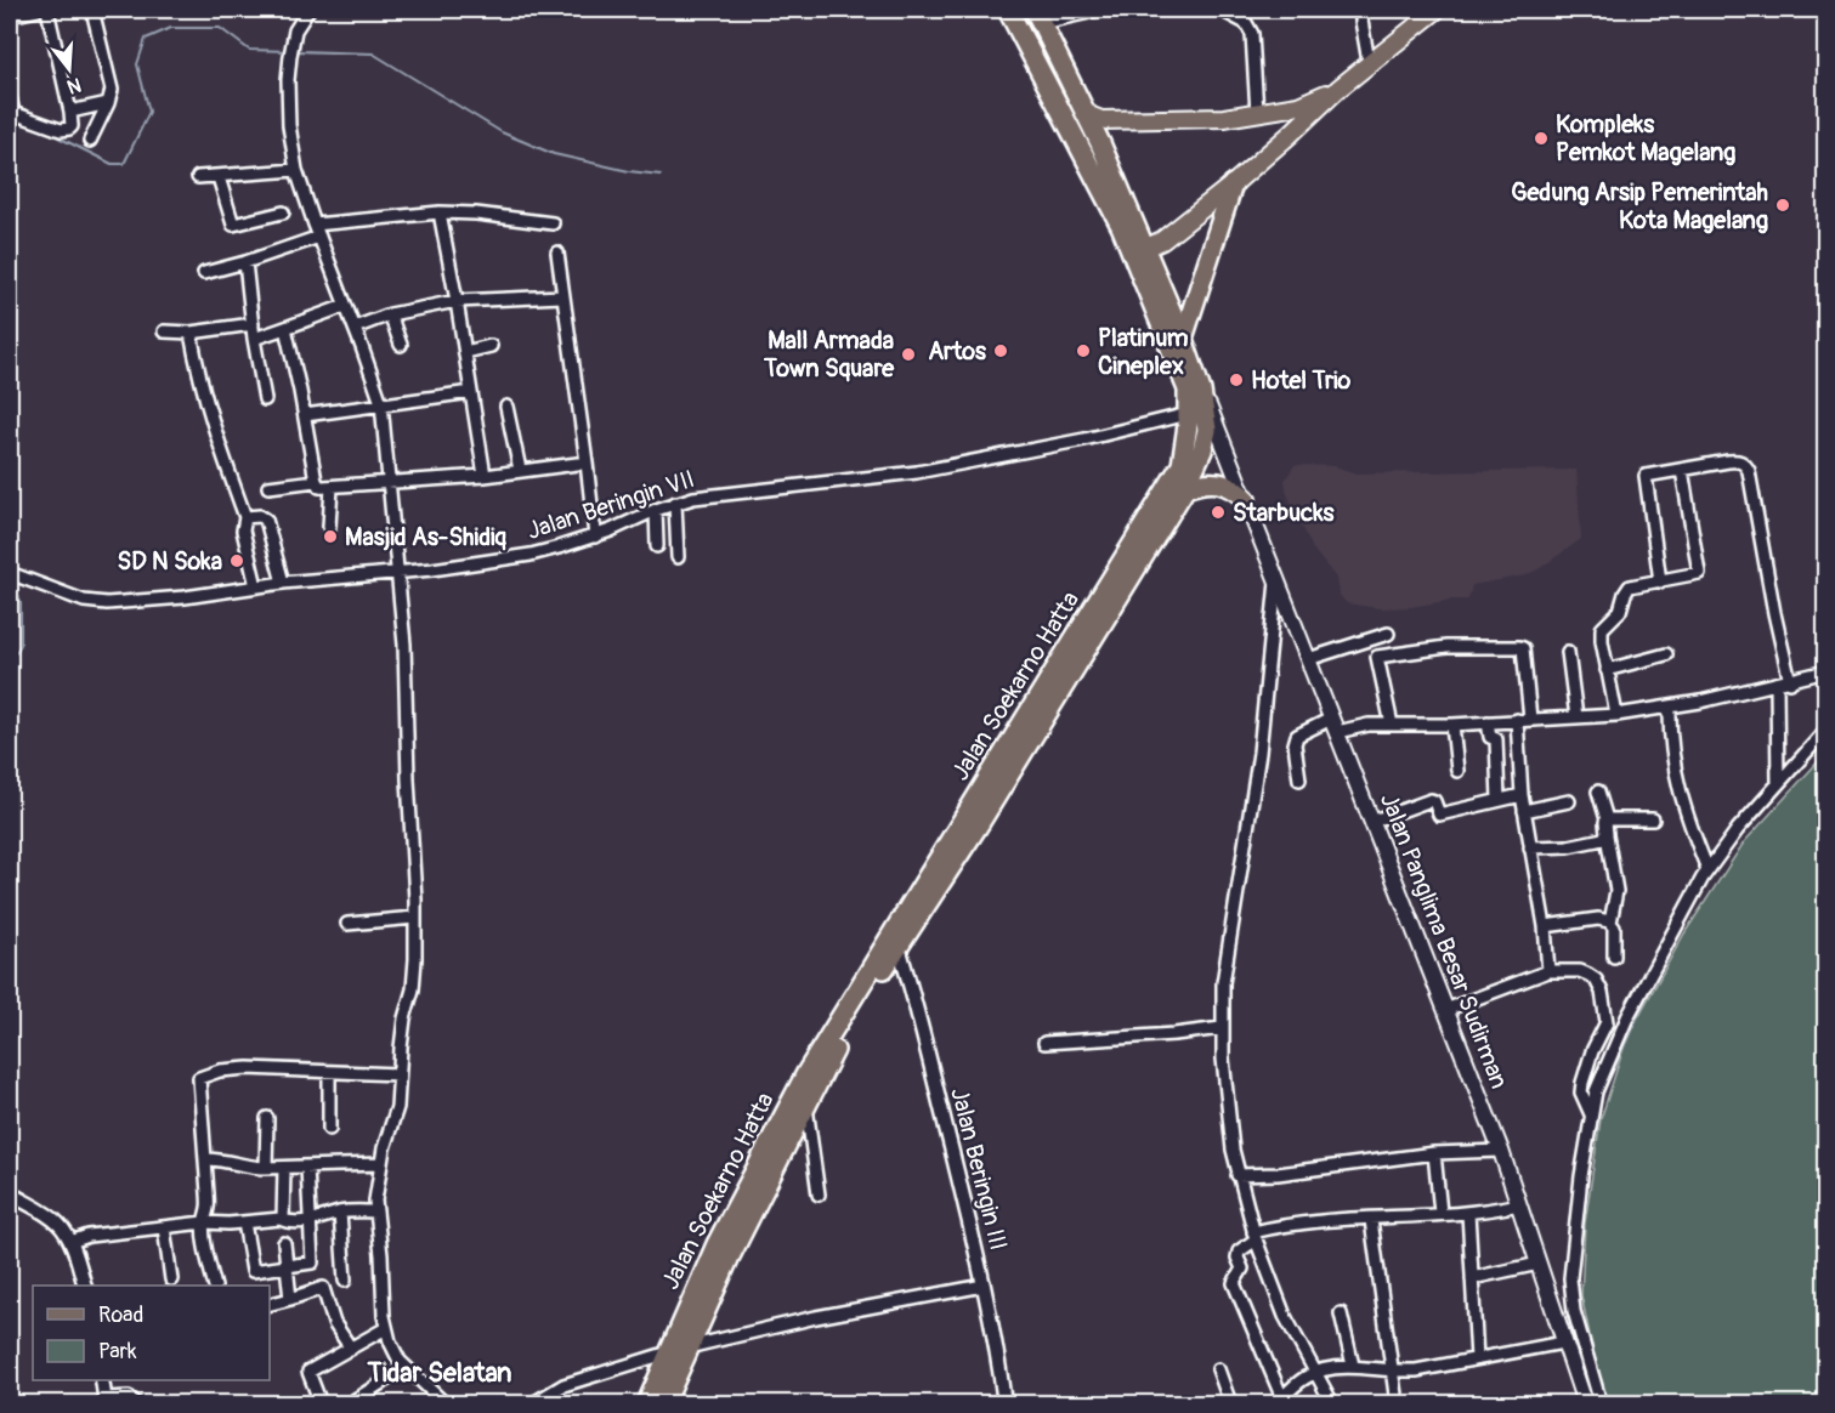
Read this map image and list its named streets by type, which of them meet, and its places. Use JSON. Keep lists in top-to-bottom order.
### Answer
{
  "streets": {
    "highway": ["Jalan Soekarno Hatta"],
    "main road": ["Jalan Panglima Besar Sudirman"],
    "street": ["Jalan Beringin VII", "Jalan Beringin III"]
  },
  "crossings": [
    ["Jalan Soekarno Hatta", "Jalan Beringin III"]
  ],
  "districts": ["Tidar Selatan"],
  "places": [
    "Kompleks Pemkot Magelang",
    "Gedung Arsip Pemerintah Kota Magelang",
    "Artos",
    "Platinum Cineplex",
    "Mall Armada Town Square",
    "Hotel Trio",
    "Starbucks",
    "Masjid As-Shidiq",
    "SD N Soka"
  ],
  "legend": ["Road", "Park"],
  "north": "bottom"
}
